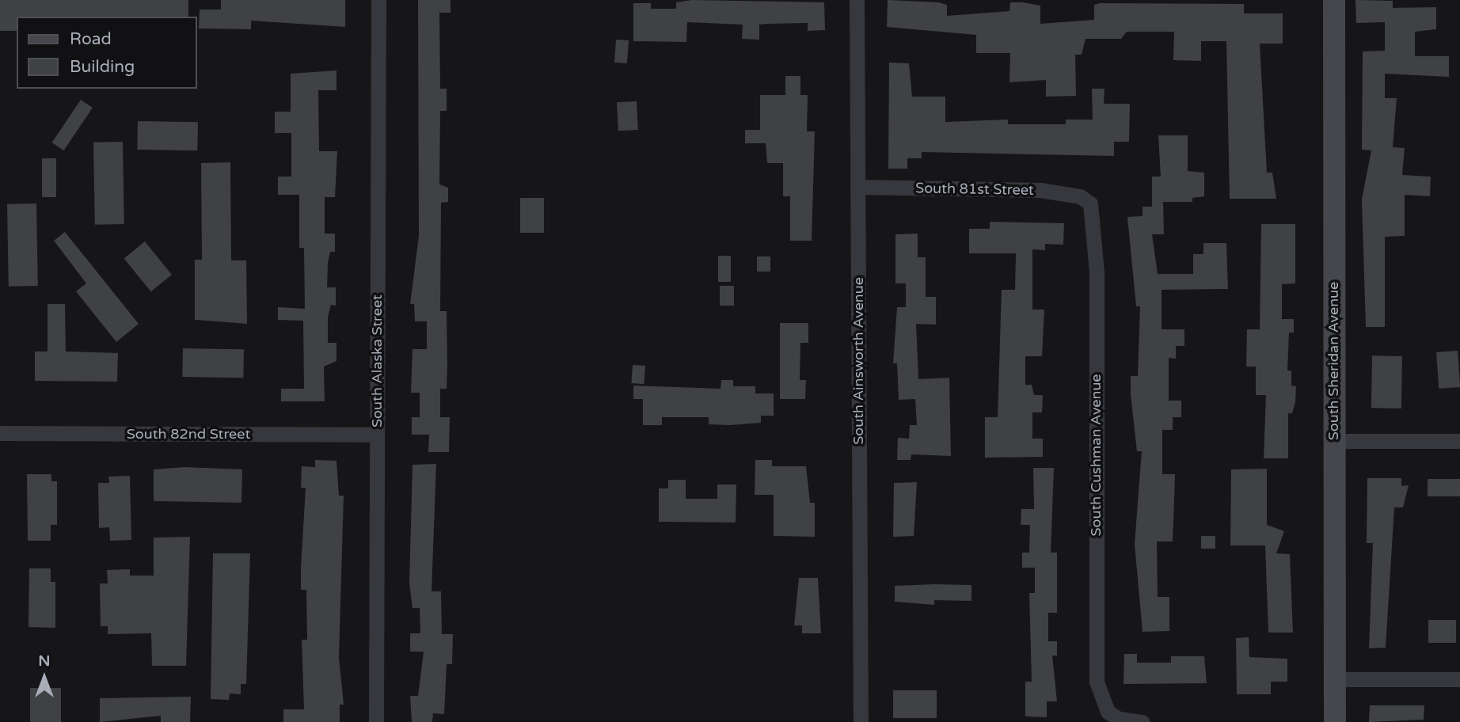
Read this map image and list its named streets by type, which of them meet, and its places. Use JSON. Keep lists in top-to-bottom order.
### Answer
{
  "streets": {
    "street": [
      "South 81st Street",
      "South Alaska Street",
      "South Ainsworth Avenue",
      "South Sheridan Avenue",
      "South 82nd Street",
      "South Cushman Avenue"
    ]
  },
  "crossings": [
    ["South 81st Street", "South Ainsworth Avenue"],
    ["South 81st Street", "South Cushman Avenue"],
    ["South Alaska Street", "South 82nd Street"]
  ],
  "legend": ["Road", "Building"],
  "north": "top"
}
